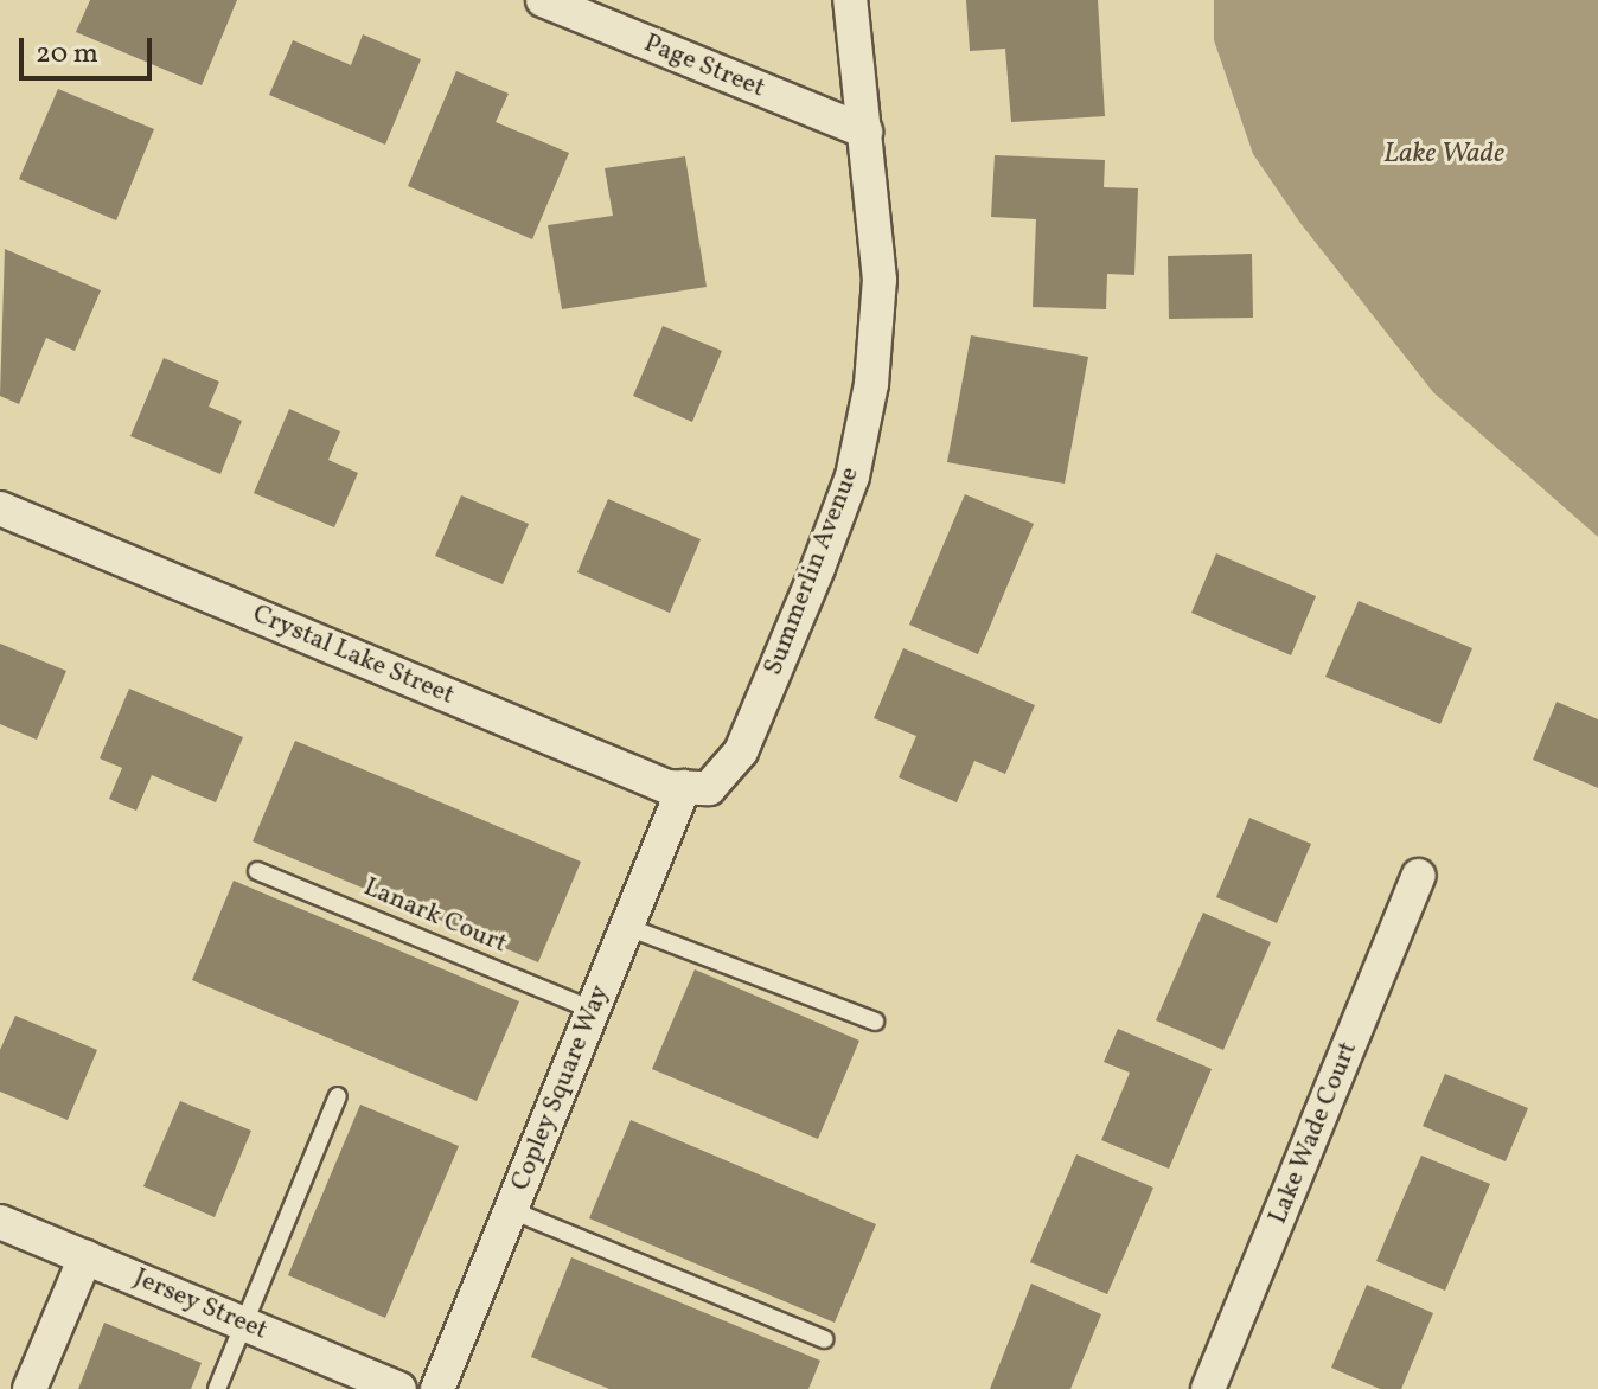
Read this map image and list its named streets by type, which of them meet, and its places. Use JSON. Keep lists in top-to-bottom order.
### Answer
{
  "streets": {
    "street": [
      "Page Street",
      "Summerlin Avenue",
      "Crystal Lake Street",
      "Copley Square Way",
      "Lake Wade Court",
      "Jersey Street"
    ],
    "lane": ["Lanark Court"]
  },
  "crossings": [
    ["Page Street", "Summerlin Avenue"],
    ["Summerlin Avenue", "Crystal Lake Street"],
    ["Summerlin Avenue", "Copley Square Way"],
    ["Crystal Lake Street", "Copley Square Way"],
    ["Lanark Court", "Copley Square Way"]
  ],
  "water": ["Lake Wade"],
  "scale_bar": "20 m"
}
